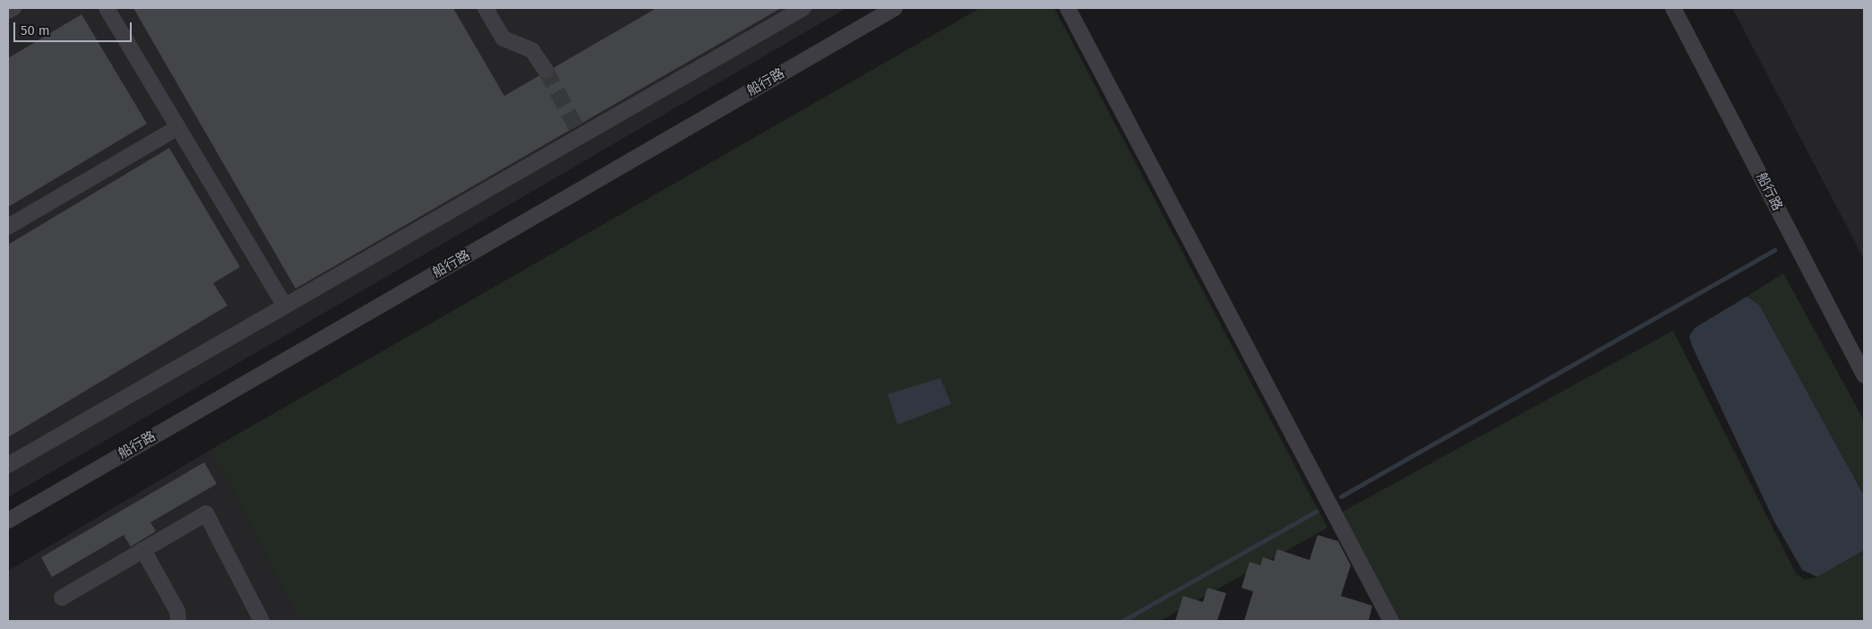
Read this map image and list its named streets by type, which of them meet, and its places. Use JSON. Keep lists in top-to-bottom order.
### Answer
{
  "streets": {
    "street": ["船行路"]
  },
  "scale_bar": "50 m"
}
